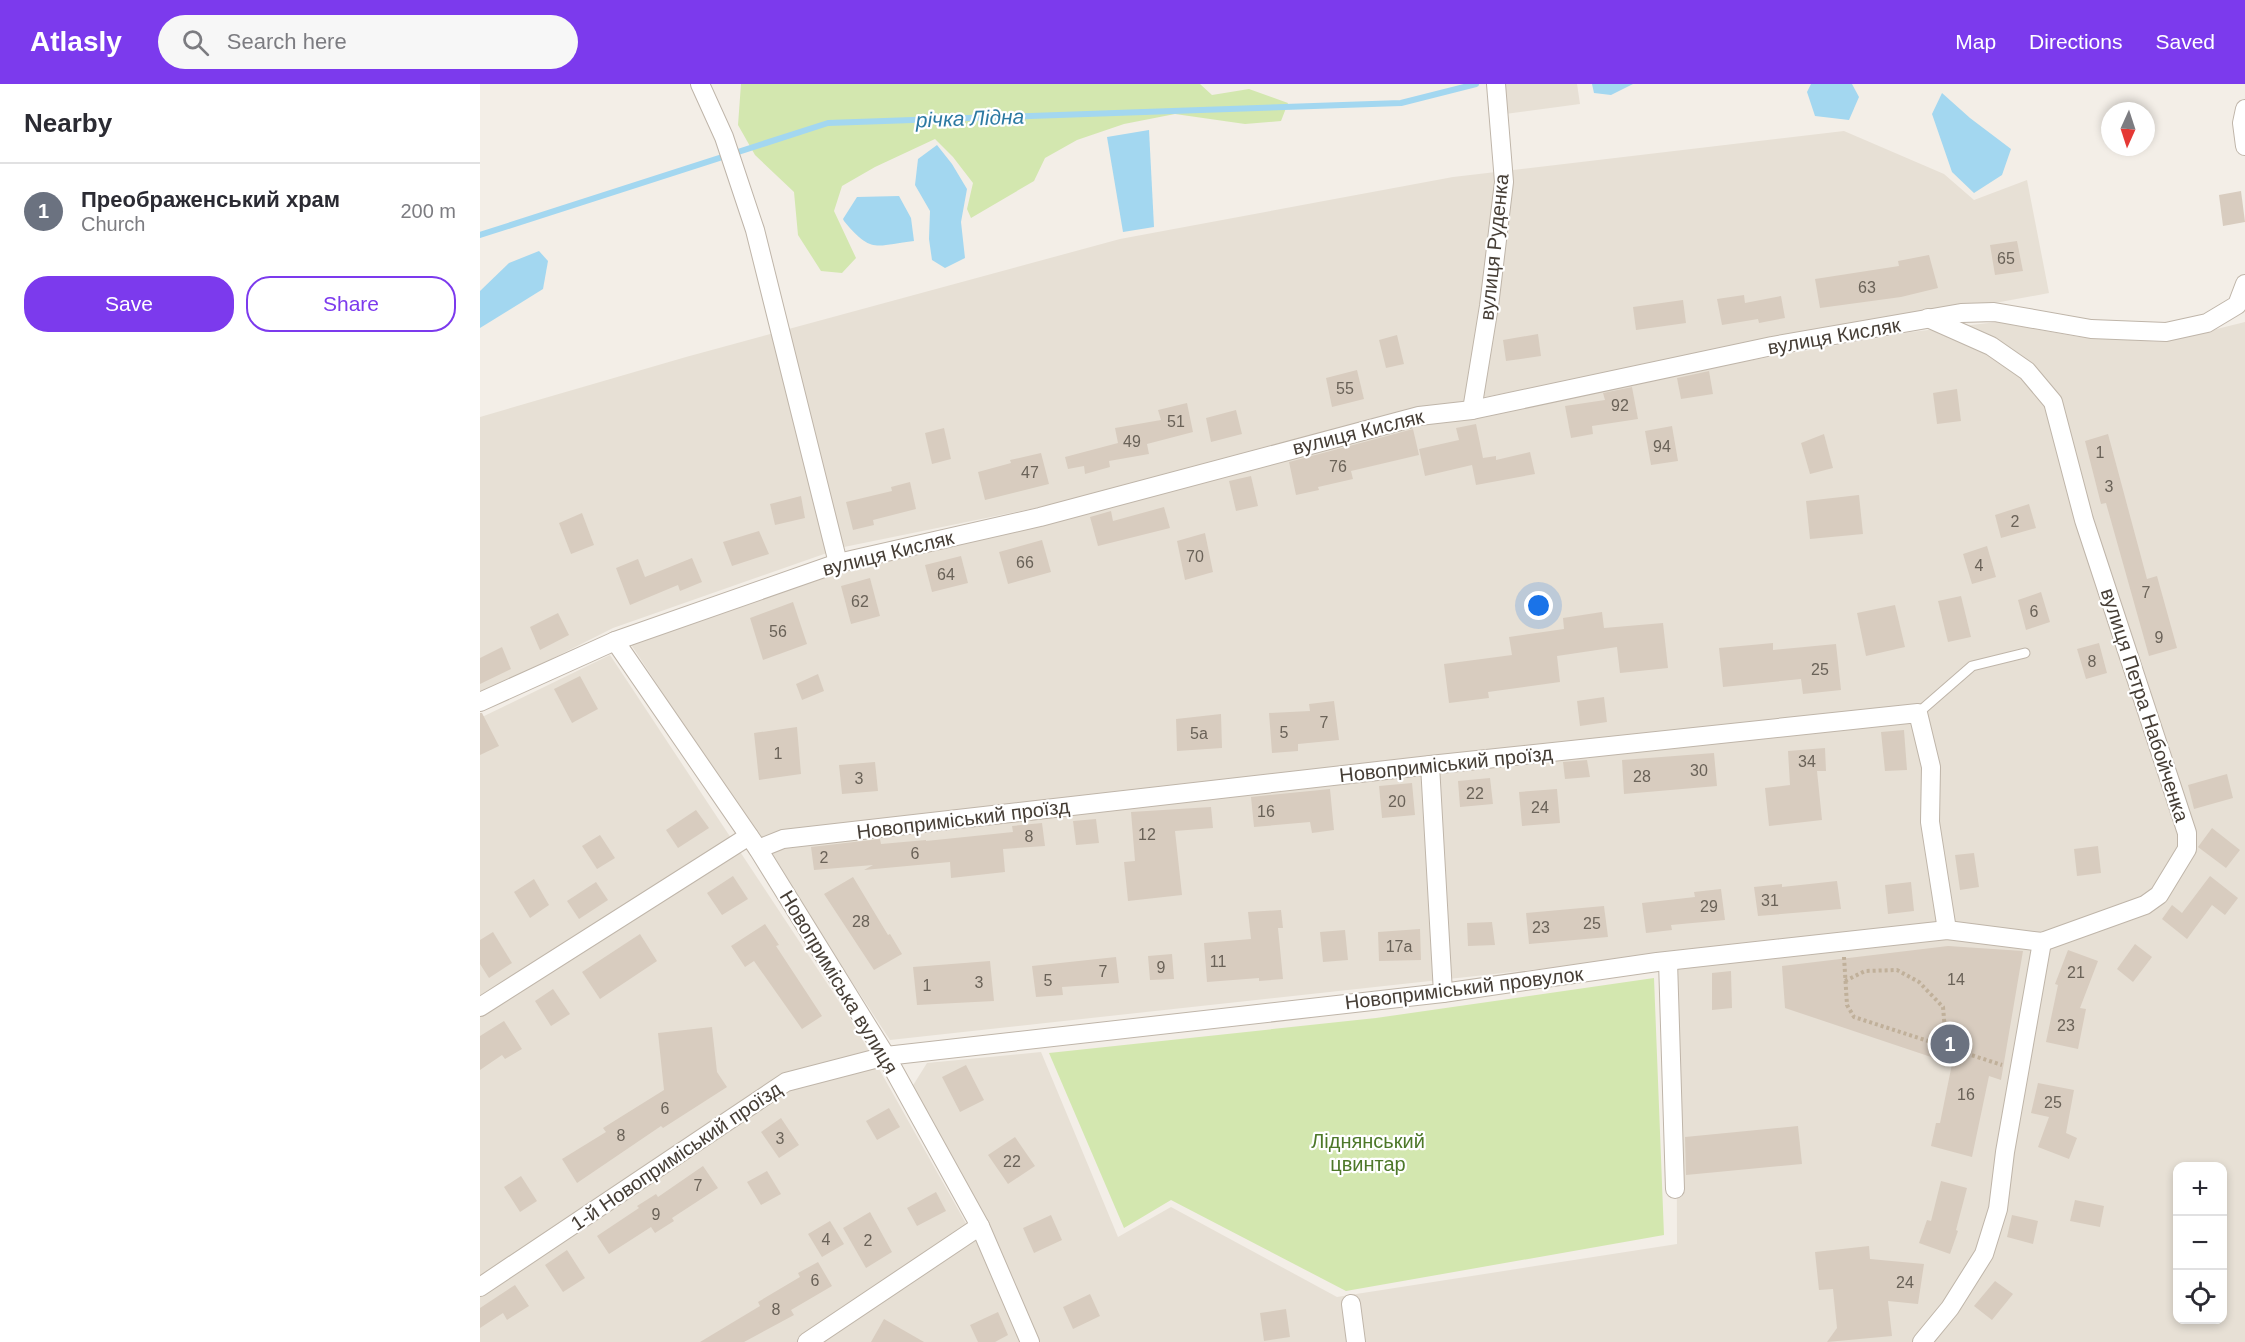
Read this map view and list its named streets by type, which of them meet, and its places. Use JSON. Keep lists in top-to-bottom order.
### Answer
{
  "streets": {
    "street": [
      "вулиця Руденка",
      "вулиця Кисляк",
      "вулиця Петра Набойченка",
      "Новоприміський проїзд",
      "Новоприміська вулиця",
      "Новоприміський провулок",
      "1-й Новоприміський проїзд"
    ]
  },
  "crossings": [
    ["вулиця Руденка", "вулиця Кисляк"],
    ["вулиця Кисляк", "вулиця Петра Набойченка"],
    ["вулиця Кисляк", "Новоприміська вулиця"],
    ["вулиця Петра Набойченка", "Новоприміський провулок"],
    ["Новоприміський проїзд", "Новоприміська вулиця"],
    ["Новоприміська вулиця", "Новоприміський провулок"],
    ["Новоприміська вулиця", "1-й Новоприміський проїзд"],
    ["Новоприміський провулок", "1-й Новоприміський проїзд"]
  ],
  "water": ["річка Лідна"],
  "parks": ["Ліднянський цвинтар"],
  "house_numbers": [
    "65",
    "63",
    "55",
    "92",
    "51",
    "49",
    "94",
    "1",
    "76",
    "47",
    "3",
    "2",
    "70",
    "66",
    "4",
    "64",
    "7",
    "62",
    "6",
    "56",
    "9",
    "8",
    "25",
    "7",
    "5",
    "5а",
    "1",
    "34",
    "30",
    "28",
    "3",
    "22",
    "20",
    "24",
    "16",
    "12",
    "8",
    "6",
    "2",
    "31",
    "29",
    "28",
    "25",
    "23",
    "17а",
    "11",
    "9",
    "7",
    "21",
    "14",
    "5",
    "3",
    "1",
    "23",
    "16",
    "25",
    "6",
    "8",
    "3",
    "22",
    "7",
    "9",
    "4",
    "2",
    "6",
    "24",
    "8"
  ],
  "north": "bottom",
  "page": {
    "header": "Atlasly",
    "search": "Search here",
    "nav": ["Map", "Directions", "Saved"],
    "heading": "Nearby",
    "list": [
      {
        "mark": "1",
        "name": "Преображенський храм",
        "note": "Church",
        "value": "200 m"
      }
    ],
    "buttons": ["Save", "Share"],
    "pins": "1",
    "map_buttons": ["+", "−"]
  }
}
